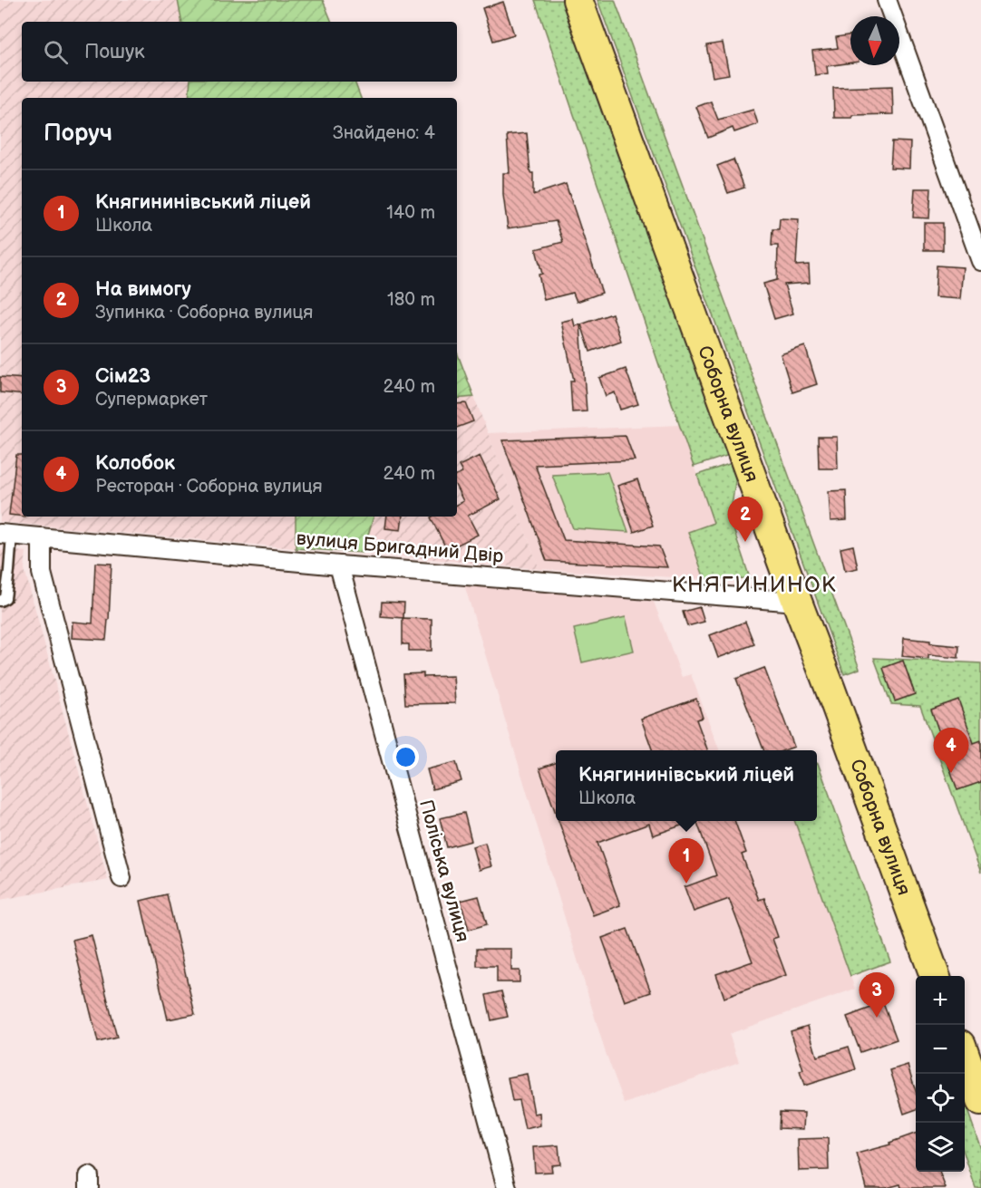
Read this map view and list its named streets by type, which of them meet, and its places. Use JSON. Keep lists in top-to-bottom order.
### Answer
{
  "streets": {
    "main road": ["Соборна вулиця"],
    "street": ["вулиця Бригадний Двір", "Поліська вулиця"]
  },
  "crossings": [
    ["Соборна вулиця", "вулиця Бригадний Двір"],
    ["вулиця Бригадний Двір", "Поліська вулиця"]
  ],
  "districts": ["КНЯГИНИНОК"],
  "north": "bottom",
  "page": {
    "search": "Пошук",
    "heading": ["Поруч", "Знайдено: 4"],
    "list": [
      {
        "mark": "1",
        "name": "Княгининівський ліцей",
        "note": "Школа",
        "value": "140 m"
      },
      {
        "mark": "2",
        "name": "На вимогу",
        "note": "Зупинка · Соборна вулиця",
        "value": "180 m"
      },
      {
        "mark": "3",
        "name": "Сім23",
        "note": "Супермаркет",
        "value": "240 m"
      },
      {
        "mark": "4",
        "name": "Колобок",
        "note": "Ресторан · Соборна вулиця",
        "value": "240 m"
      }
    ],
    "pins": [
      "2",
      "4",
      "1",
      "3"
    ],
    "popup": ["Княгининівський ліцей", "Школа"],
    "map_buttons": ["+", "−"]
  }
}
